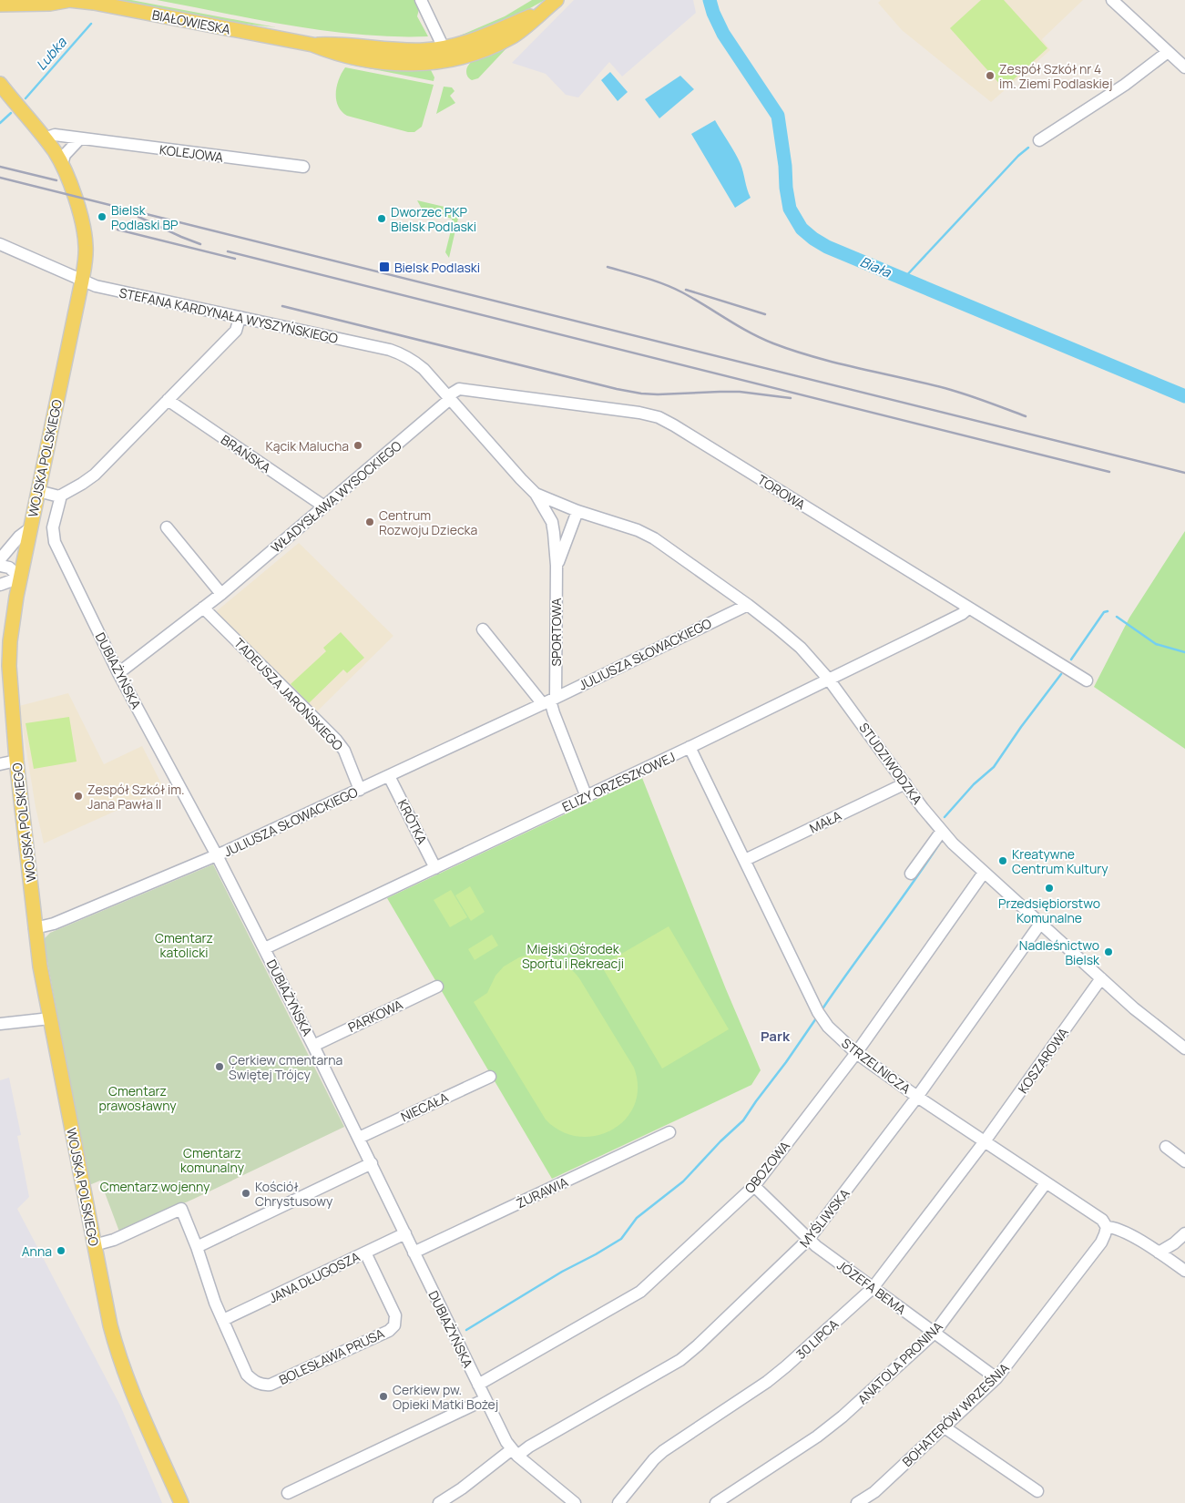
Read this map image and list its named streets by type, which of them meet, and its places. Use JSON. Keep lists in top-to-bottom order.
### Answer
{
  "streets": {
    "main road": ["BIAŁOWIESKA", "WOJSKA POLSKIEGO"],
    "street": [
      "KOLEJOWA",
      "STEFANA KARDYNAŁA WYSZYŃSKIEGO",
      "BRAŃSKA",
      "TOROWA",
      "WŁADYSŁAWA WYSOCKIEGO",
      "SPORTOWA",
      "JULIUSZA SŁOWACKIEGO",
      "DUBIAŻYŃSKA",
      "TADEUSZA JAROŃSKIEGO",
      "STUDZIWODZKA",
      "ELIZY ORZESZKOWEJ",
      "KRÓTKA",
      "MAŁA",
      "PARKOWA",
      "KOSZAROWA",
      "STRZELNICZA",
      "NIECAŁA",
      "OBOZOWA",
      "ŻURAWIA",
      "MYŚLIWSKA",
      "JANA DŁUGOSZA",
      "JÓZEFA BEMA",
      "30 LIPCA",
      "BOLESŁAWA PRUSA",
      "ANATOLA PRONINA",
      "BOHATERÓW WRZEŚNIA"
    ]
  },
  "crossings": [
    ["KOLEJOWA", "WOJSKA POLSKIEGO"],
    ["STEFANA KARDYNAŁA WYSZYŃSKIEGO", "WOJSKA POLSKIEGO"],
    ["STEFANA KARDYNAŁA WYSZYŃSKIEGO", "TOROWA"],
    ["STEFANA KARDYNAŁA WYSZYŃSKIEGO", "WŁADYSŁAWA WYSOCKIEGO"],
    ["STEFANA KARDYNAŁA WYSZYŃSKIEGO", "SPORTOWA"],
    ["BRAŃSKA", "WŁADYSŁAWA WYSOCKIEGO"],
    ["WOJSKA POLSKIEGO", "JULIUSZA SŁOWACKIEGO"],
    ["WOJSKA POLSKIEGO", "BOLESŁAWA PRUSA"],
    ["TOROWA", "WŁADYSŁAWA WYSOCKIEGO"],
    ["TOROWA", "SPORTOWA"],
    ["TOROWA", "ELIZY ORZESZKOWEJ"],
    ["WŁADYSŁAWA WYSOCKIEGO", "SPORTOWA"],
    ["WŁADYSŁAWA WYSOCKIEGO", "DUBIAŻYŃSKA"],
    ["WŁADYSŁAWA WYSOCKIEGO", "TADEUSZA JAROŃSKIEGO"],
    ["SPORTOWA", "JULIUSZA SŁOWACKIEGO"],
    ["SPORTOWA", "STUDZIWODZKA"],
    ["SPORTOWA", "ELIZY ORZESZKOWEJ"],
    ["JULIUSZA SŁOWACKIEGO", "DUBIAŻYŃSKA"],
    ["JULIUSZA SŁOWACKIEGO", "TADEUSZA JAROŃSKIEGO"],
    ["JULIUSZA SŁOWACKIEGO", "STUDZIWODZKA"],
    ["JULIUSZA SŁOWACKIEGO", "KRÓTKA"],
    ["DUBIAŻYŃSKA", "ELIZY ORZESZKOWEJ"],
    ["DUBIAŻYŃSKA", "PARKOWA"],
    ["DUBIAŻYŃSKA", "NIECAŁA"],
    ["DUBIAŻYŃSKA", "OBOZOWA"],
    ["DUBIAŻYŃSKA", "ŻURAWIA"],
    ["DUBIAŻYŃSKA", "MYŚLIWSKA"],
    ["DUBIAŻYŃSKA", "JANA DŁUGOSZA"],
    ["STUDZIWODZKA", "ELIZY ORZESZKOWEJ"],
    ["STUDZIWODZKA", "MAŁA"],
    ["STUDZIWODZKA", "KOSZAROWA"],
    ["STUDZIWODZKA", "OBOZOWA"],
    ["STUDZIWODZKA", "MYŚLIWSKA"],
    ["ELIZY ORZESZKOWEJ", "KRÓTKA"],
    ["ELIZY ORZESZKOWEJ", "STRZELNICZA"],
    ["MAŁA", "STRZELNICZA"],
    ["KOSZAROWA", "STRZELNICZA"],
    ["KOSZAROWA", "30 LIPCA"],
    ["STRZELNICZA", "OBOZOWA"],
    ["STRZELNICZA", "MYŚLIWSKA"],
    ["STRZELNICZA", "30 LIPCA"],
    ["STRZELNICZA", "ANATOLA PRONINA"],
    ["STRZELNICZA", "BOHATERÓW WRZEŚNIA"],
    ["OBOZOWA", "JÓZEFA BEMA"],
    ["MYŚLIWSKA", "JÓZEFA BEMA"],
    ["JANA DŁUGOSZA", "BOLESŁAWA PRUSA"],
    ["JÓZEFA BEMA", "30 LIPCA"],
    ["JÓZEFA BEMA", "ANATOLA PRONINA"],
    ["JÓZEFA BEMA", "BOHATERÓW WRZEŚNIA"]
  ],
  "districts": ["Park"],
  "water": ["Lubka", "Biała"],
  "parks": [
    "Cmentarz katolicki",
    "Miejski Ośrodek Sportu i Rekreacji",
    "Cmentarz prawosławny",
    "Cmentarz komunalny",
    "Cmentarz wojenny"
  ],
  "places": {
    "other": [
      "Zespół Szkół nr 4 im. Ziemi Podlaskiej",
      "Bielsk Podlaski BP",
      "Dworzec PKP Bielsk Podlaski",
      "Kącik Malucha",
      "Centrum Rozwoju Dziecka",
      "Zespół Szkół im. Jana Pawła II",
      "Kreatywne Centrum Kultury",
      "Przedsiębiorstwo Komunalne",
      "Nadleśnictwo Bielsk",
      "Cerkiew cmentarna Świętej Trójcy",
      "Kościół Chrystusowy",
      "Anna",
      "Cerkiew pw. Opieki Matki Bożej"
    ],
    "transit": ["Bielsk Podlaski"]
  }
}
